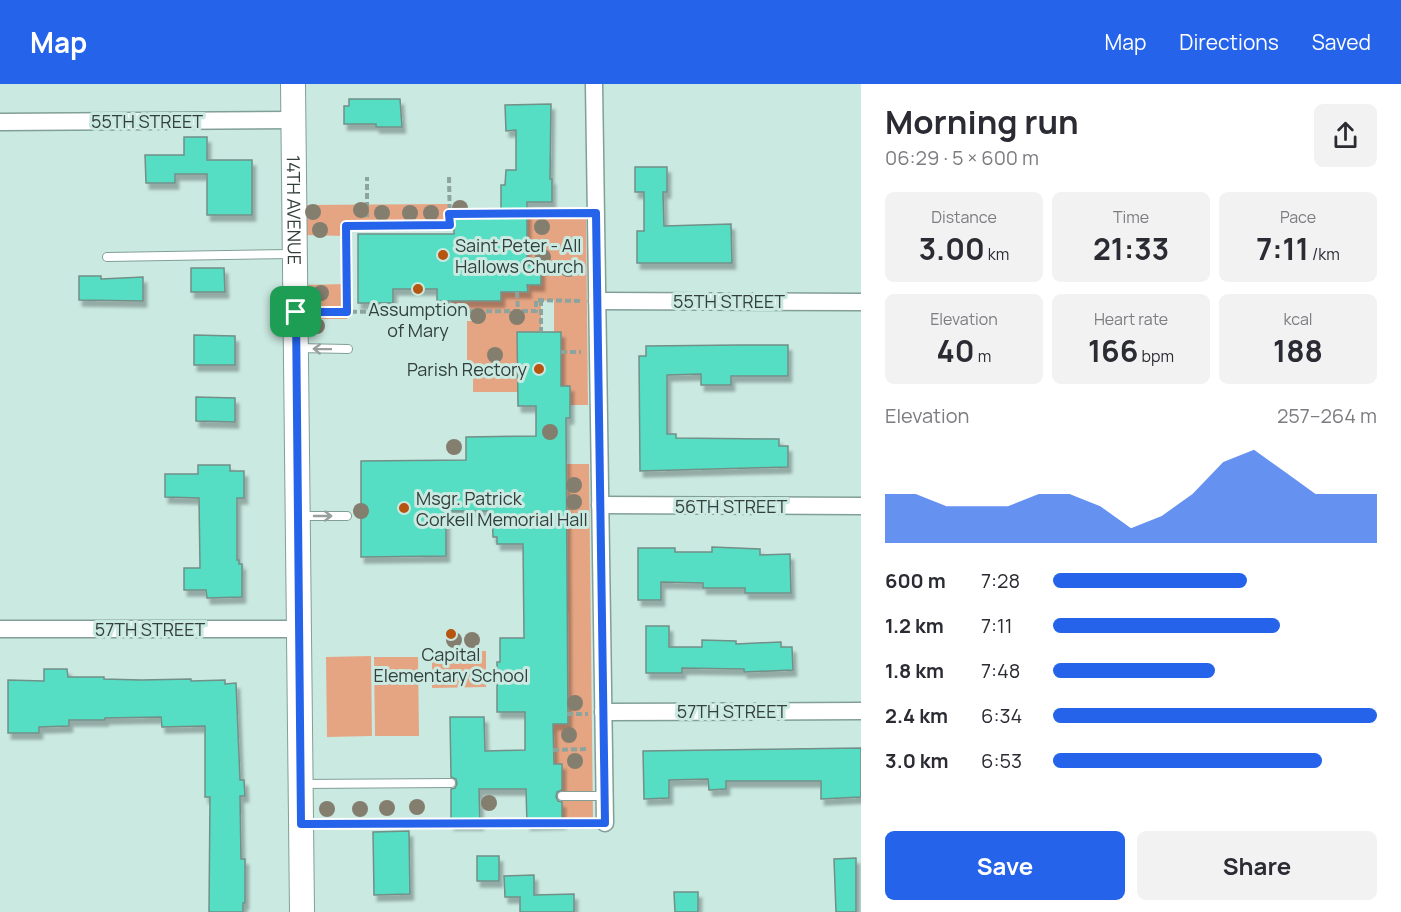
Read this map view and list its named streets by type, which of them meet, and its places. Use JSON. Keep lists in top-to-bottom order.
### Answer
{
  "streets": {
    "street": [
      "55TH STREET",
      "14TH AVENUE",
      "56TH STREET",
      "57TH STREET"
    ]
  },
  "crossings": [
    ["55TH STREET", "14TH AVENUE"],
    ["14TH AVENUE", "57TH STREET"]
  ],
  "places": [
    "Saint Peter - All Hallows Church",
    "Assumption of Mary",
    "Parish Rectory",
    "Msgr. Patrick Corkell Memorial Hall",
    "Capital Elementary School"
  ],
  "page": {
    "header": "Map",
    "nav": ["Map", "Directions", "Saved"],
    "heading": ["Morning run", "06:29 · 5 × 600 m"],
    "stats": [
      ["Distance", "3.00 km"],
      ["Time", "21:33"],
      ["Pace", "7:11 /km"],
      ["Elevation", "40 m"],
      ["Heart rate", "166 bpm"],
      ["kcal", "188"]
    ],
    "chart": ["Elevation", "257–264 m"],
    "list": [
      {
        "name": "600 m",
        "note": "7:28"
      },
      {
        "name": "1.2 km",
        "note": "7:11"
      },
      {
        "name": "1.8 km",
        "note": "7:48"
      },
      {
        "name": "2.4 km",
        "note": "6:34"
      },
      {
        "name": "3.0 km",
        "note": "6:53"
      }
    ],
    "buttons": ["Save", "Share"]
  }
}
